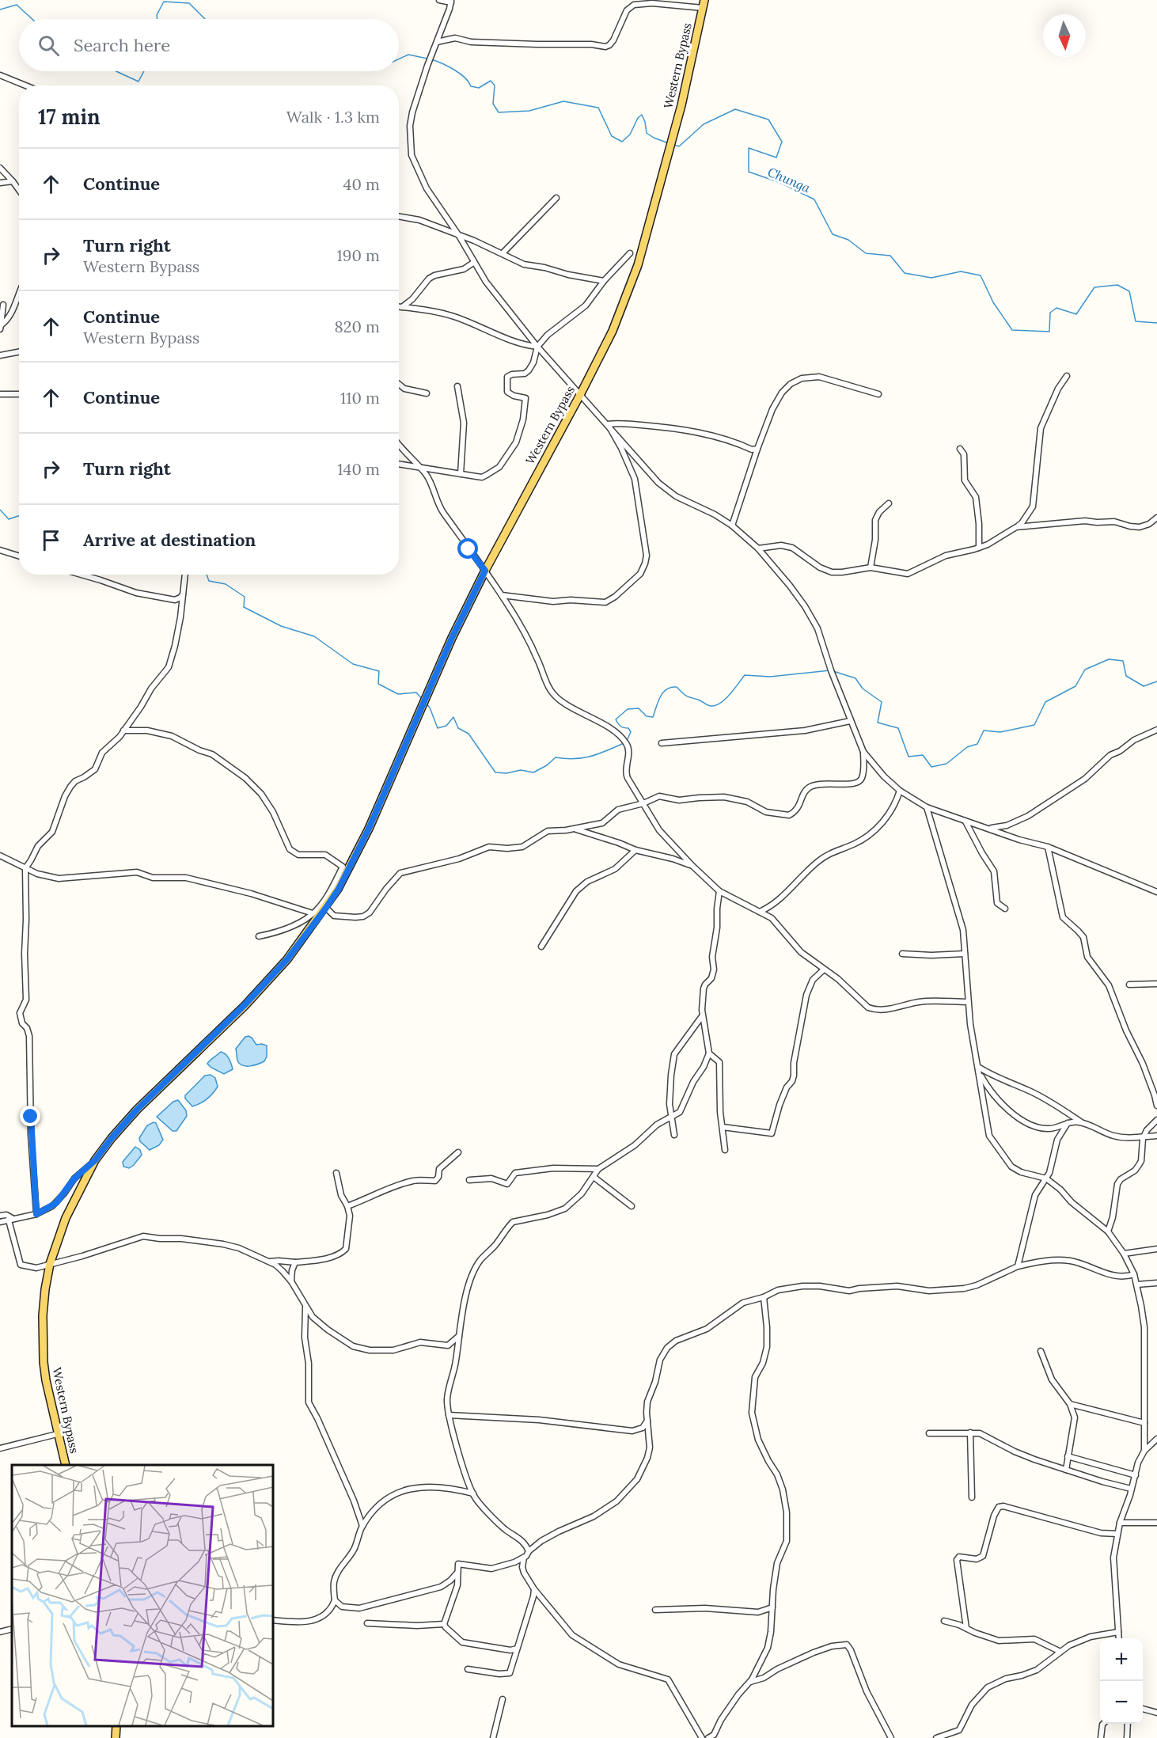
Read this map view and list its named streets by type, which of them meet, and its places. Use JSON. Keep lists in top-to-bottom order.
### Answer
{
  "streets": {
    "main road": ["Western Bypass"]
  },
  "water": ["Chunga"],
  "north": "bottom",
  "page": {
    "search": "Search here",
    "heading": ["17 min", "Walk · 1.3 km"],
    "list": [
      ["Continue", "40 m"],
      ["Turn right", "Western Bypass", "190 m"],
      ["Continue", "Western Bypass", "820 m"],
      ["Continue", "110 m"],
      ["Turn right", "140 m"],
      "Arrive at destination"
    ],
    "map_buttons": ["+", "−"]
  }
}
